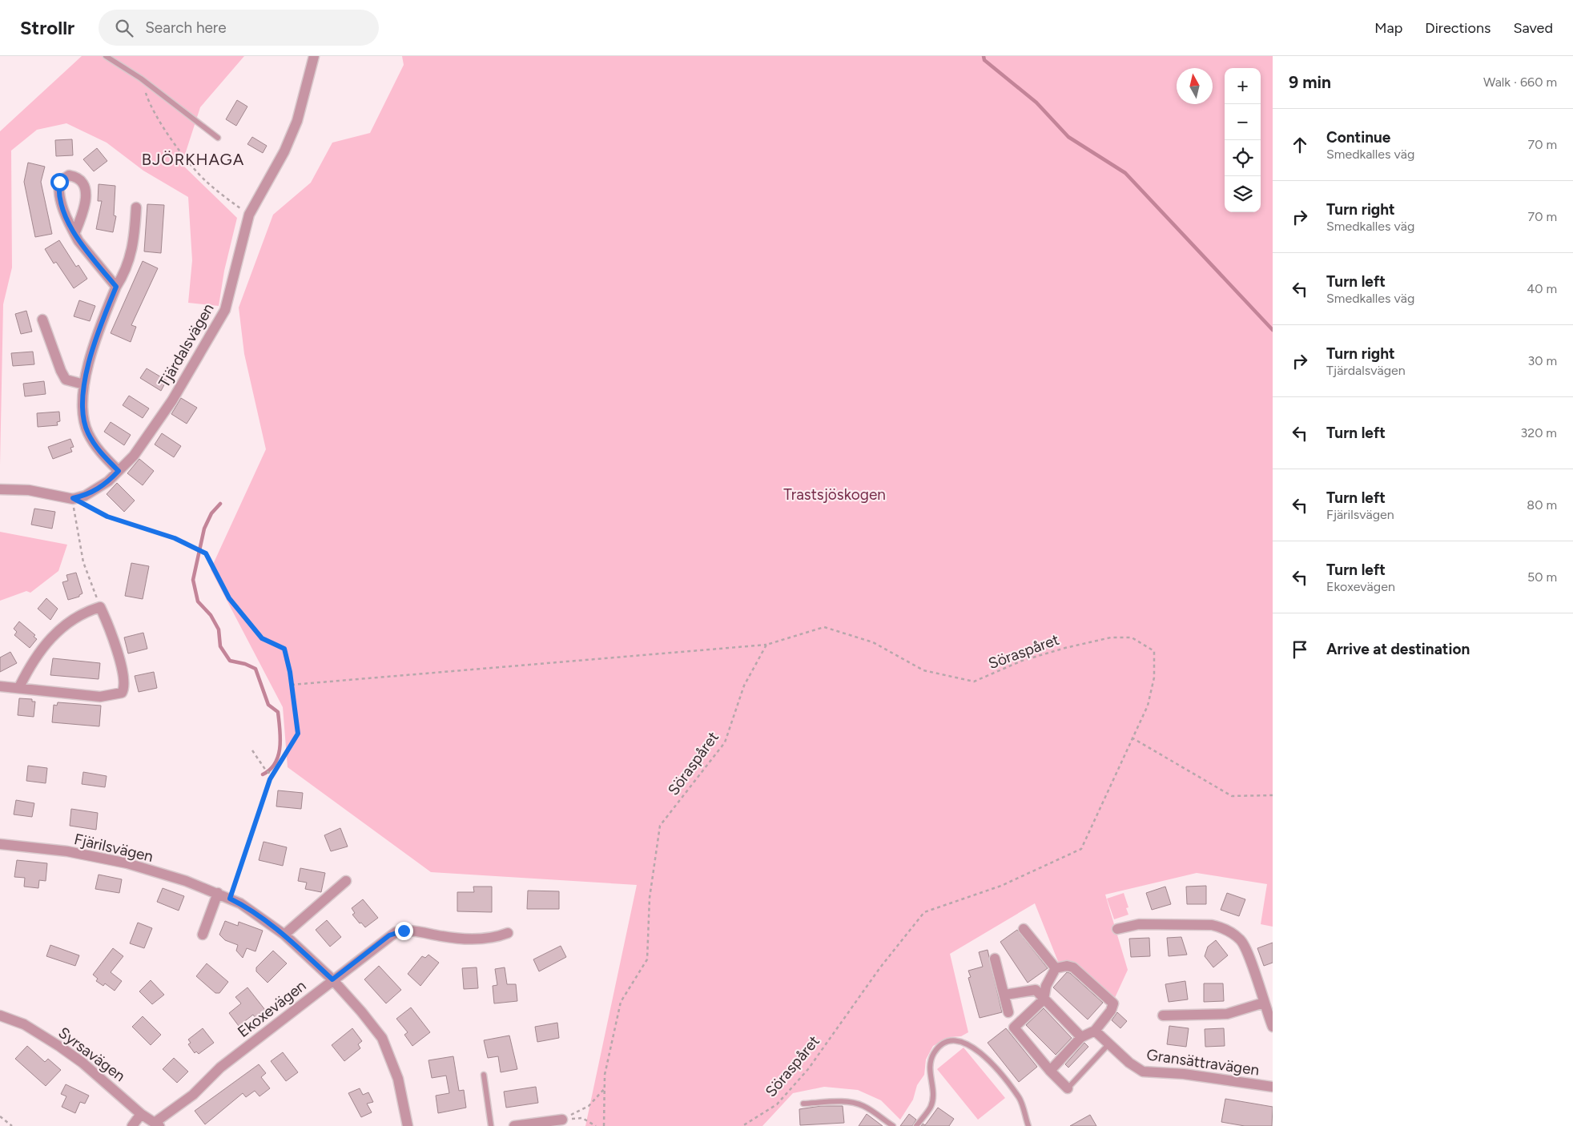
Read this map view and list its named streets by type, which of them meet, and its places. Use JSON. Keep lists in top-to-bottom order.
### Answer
{
  "streets": {
    "street": [
      "Tjärdalsvägen",
      "Fjärilsvägen",
      "Ekoxevägen",
      "Syrsavägen",
      "Gransättravägen"
    ],
    "path": ["Söraspåret"]
  },
  "crossings": [
    ["Fjärilsvägen", "Ekoxevägen"],
    ["Ekoxevägen", "Syrsavägen"]
  ],
  "districts": ["BJÖRKHAGA"],
  "parks": ["Trastsjöskogen"],
  "north": "top",
  "page": {
    "header": "Strollr",
    "search": "Search here",
    "nav": ["Map", "Directions", "Saved"],
    "heading": ["9 min", "Walk · 660 m"],
    "map_buttons": ["+", "−"],
    "list": [
      ["Continue", "Smedkalles väg", "70 m"],
      ["Turn right", "Smedkalles väg", "70 m"],
      ["Turn left", "Smedkalles väg", "40 m"],
      ["Turn right", "Tjärdalsvägen", "30 m"],
      ["Turn left", "320 m"],
      ["Turn left", "Fjärilsvägen", "80 m"],
      ["Turn left", "Ekoxevägen", "50 m"],
      "Arrive at destination"
    ]
  }
}
